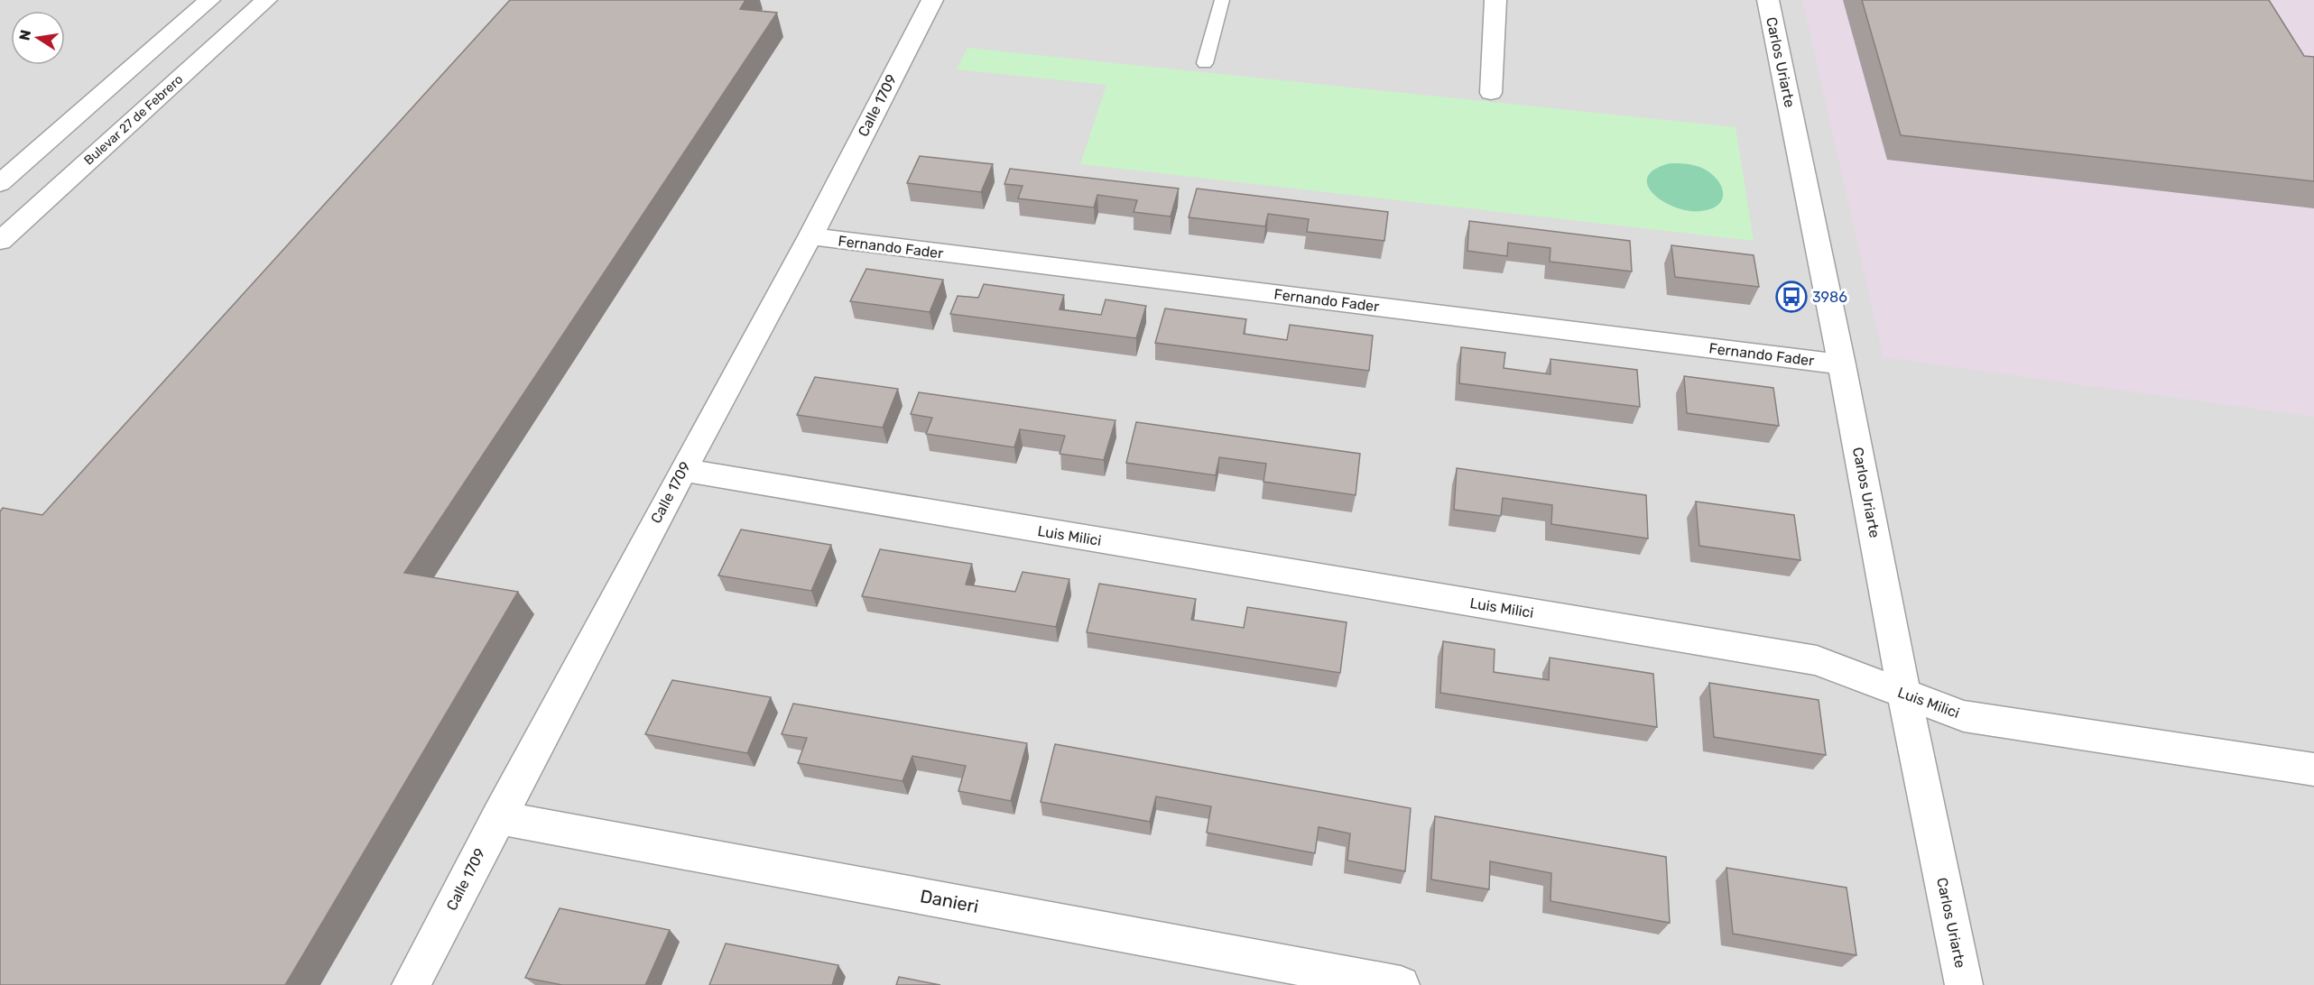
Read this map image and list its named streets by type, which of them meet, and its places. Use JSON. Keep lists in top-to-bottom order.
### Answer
{
  "streets": {
    "street": [
      "Carlos Uriarte",
      "Calle 1709",
      "Bulevar 27 de Febrero",
      "Fernando Fader",
      "Luis Milici",
      "Danieri"
    ]
  },
  "crossings": [
    ["Carlos Uriarte", "Fernando Fader"],
    ["Carlos Uriarte", "Luis Milici"],
    ["Calle 1709", "Fernando Fader"],
    ["Calle 1709", "Luis Milici"],
    ["Calle 1709", "Danieri"]
  ],
  "places": {
    "bus stop": ["3986"]
  },
  "north": "left"
}
